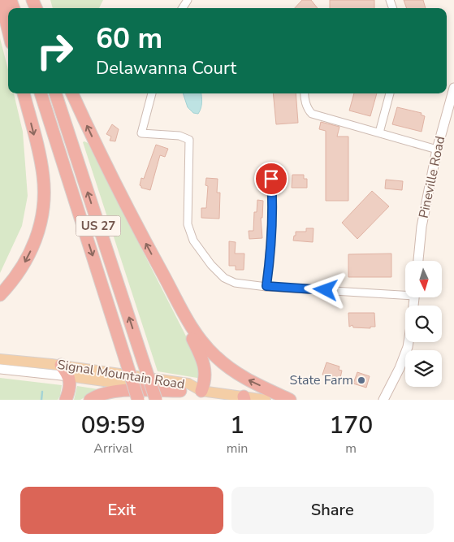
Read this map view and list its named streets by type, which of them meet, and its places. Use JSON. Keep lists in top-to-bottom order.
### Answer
{
  "streets": {
    "highway": ["US 27"],
    "main road": ["Pineville Road", "Signal Mountain Road"]
  },
  "places": ["State Farm"],
  "north": "bottom",
  "page": {
    "turn": ["60 m", "Delawanna Court"],
    "eta": [
      "09:59",
      "Arrival",
      "1",
      "min",
      "170",
      "m"
    ],
    "buttons": ["Exit", "Share"]
  }
}
